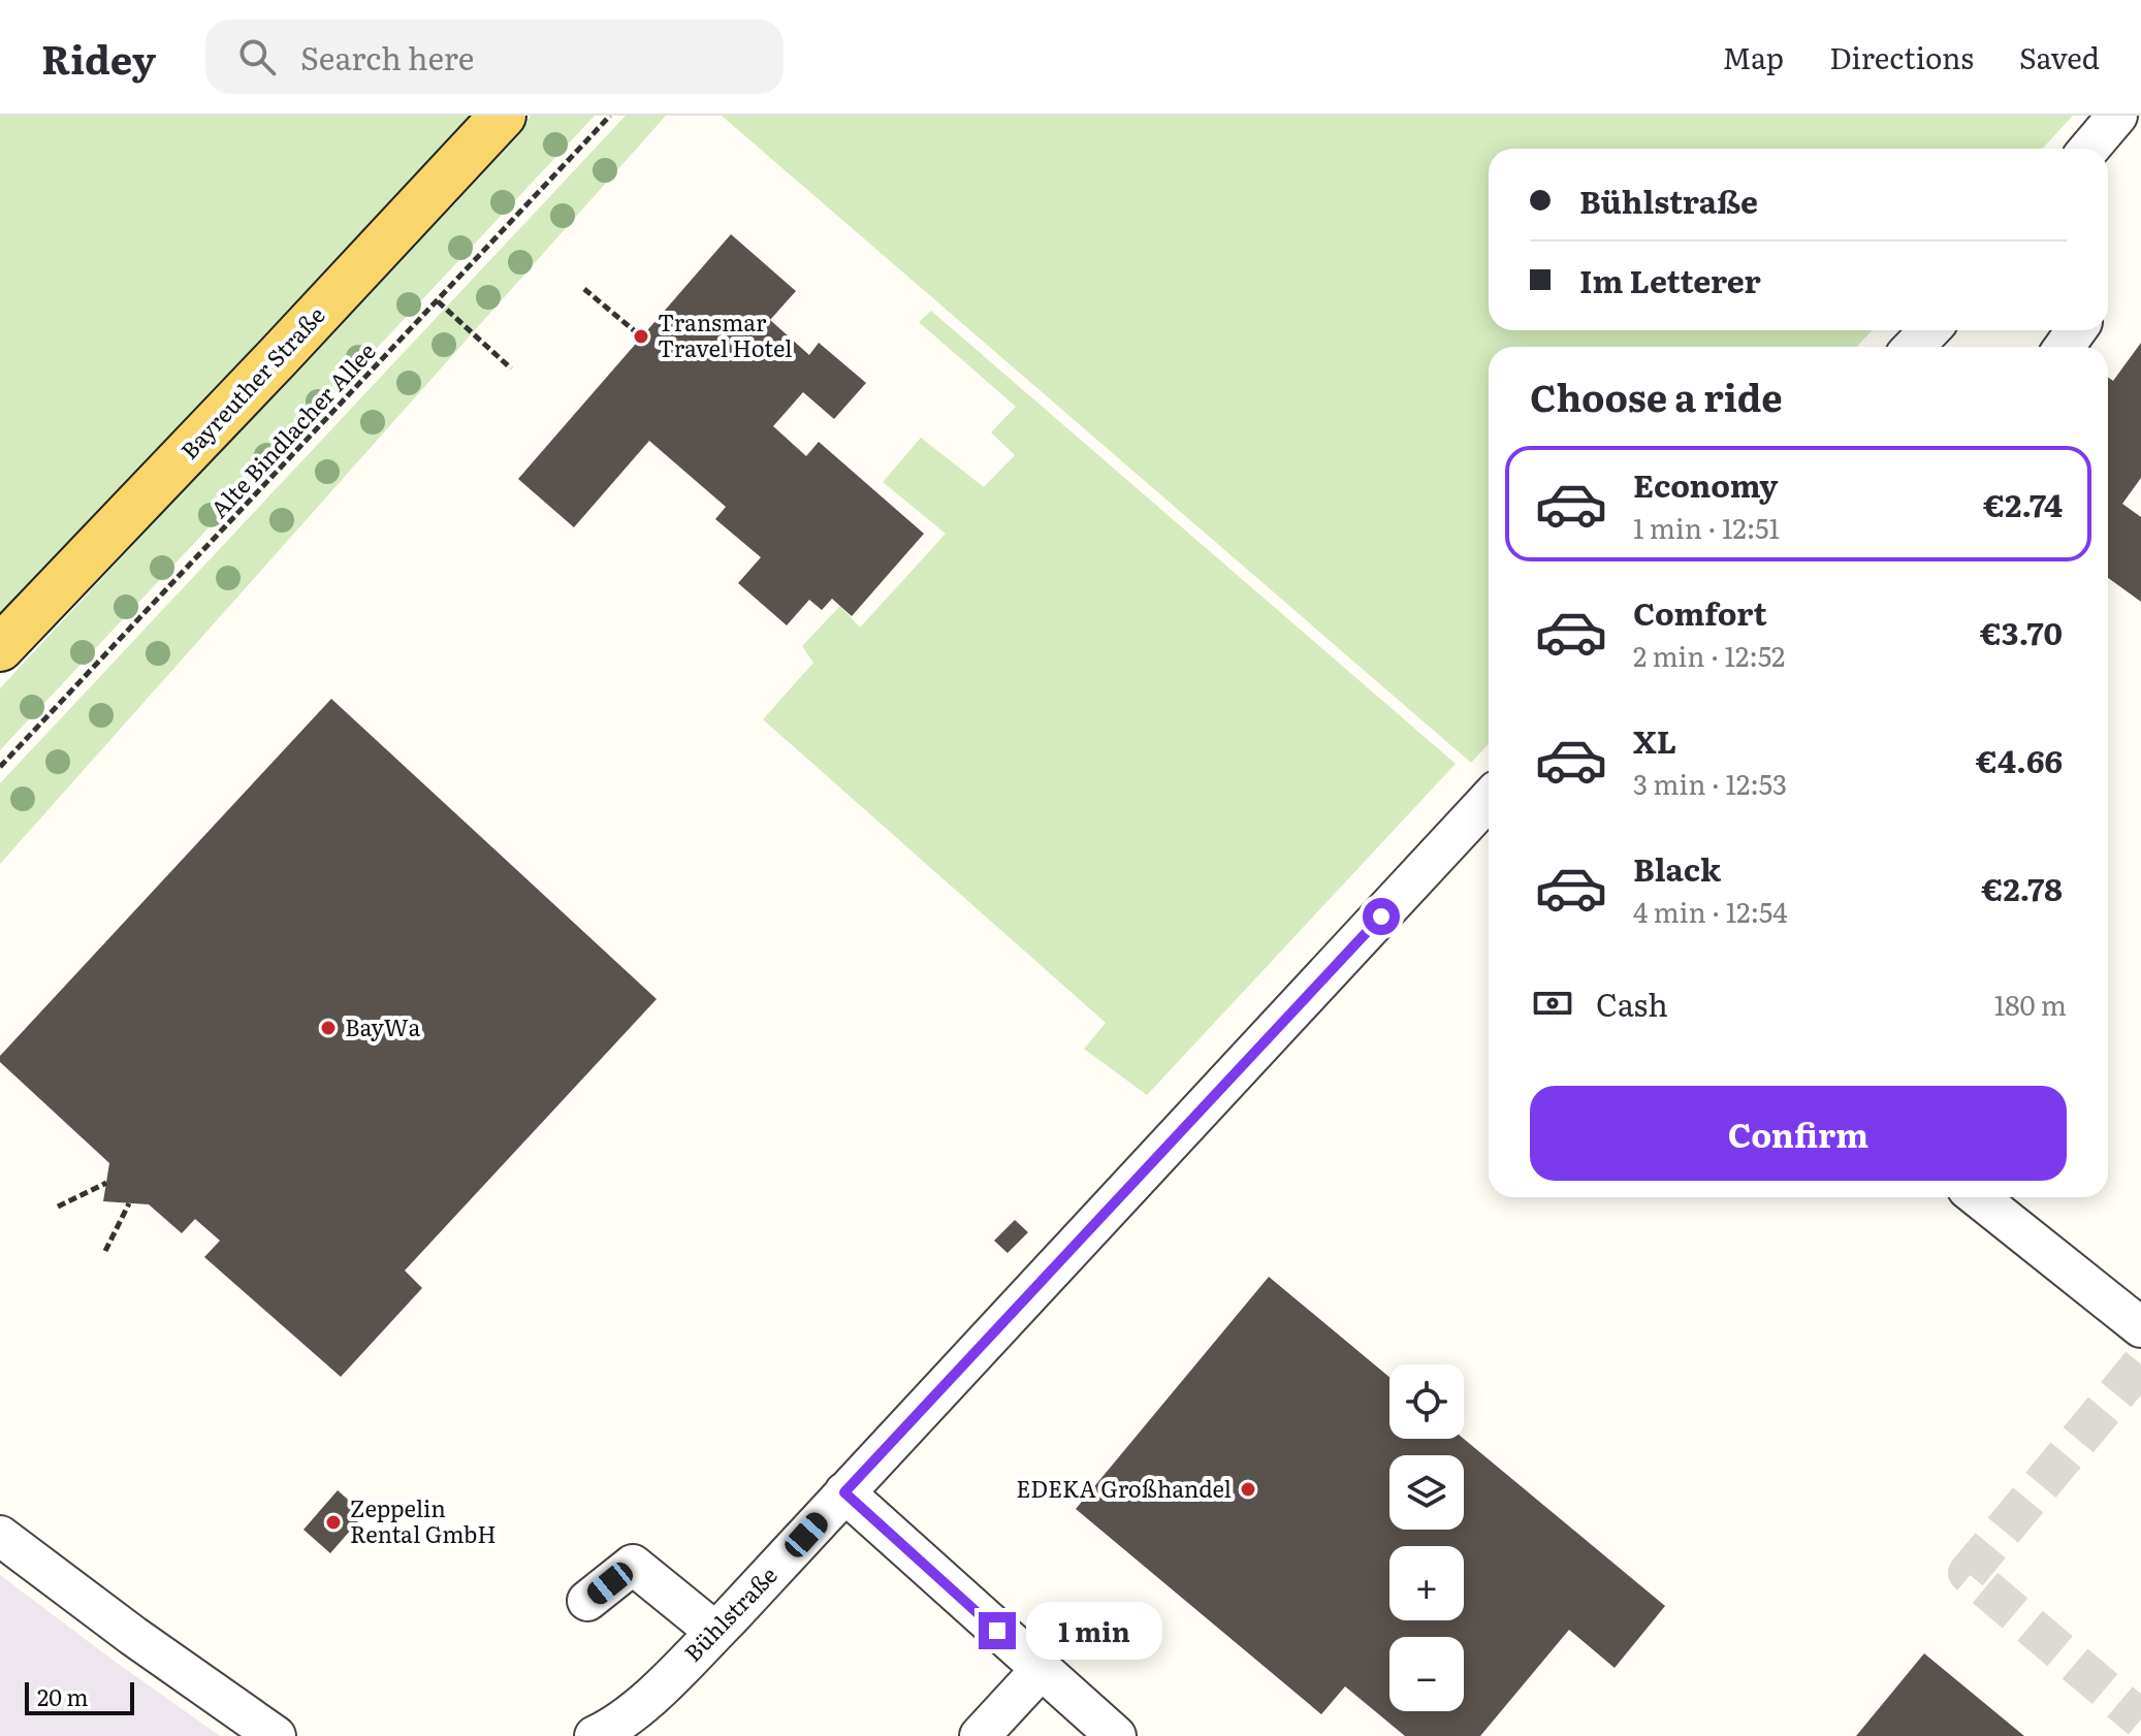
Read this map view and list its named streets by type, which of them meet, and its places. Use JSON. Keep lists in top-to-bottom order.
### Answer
{
  "streets": {
    "main road": ["Bayreuther Straße"],
    "street": ["Bühlstraße"],
    "path": ["Alte Bindlacher Allee"]
  },
  "places": [
    "Transmar Travel Hotel",
    "BayWa",
    "EDEKA Großhandel",
    "Zeppelin Rental GmbH"
  ],
  "scale_bar": "20 m",
  "page": {
    "header": "Ridey",
    "search": "Search here",
    "nav": ["Map", "Directions", "Saved"],
    "banner": ["Bühlstraße", "Im Letterer"],
    "heading": "Choose a ride",
    "list": [
      {
        "name": "Economy",
        "note": "1 min · 12:51",
        "value": "€2.74"
      },
      {
        "name": "Comfort",
        "note": "2 min · 12:52",
        "value": "€3.70"
      },
      {
        "name": "XL",
        "note": "3 min · 12:53",
        "value": "€4.66"
      },
      {
        "name": "Black",
        "note": "4 min · 12:54",
        "value": "€2.78"
      }
    ],
    "pay": ["Cash", "180 m"],
    "buttons": "Confirm",
    "map_buttons": ["+", "−"],
    "bubble": "1 min",
    "scale": "20 m"
  }
}
